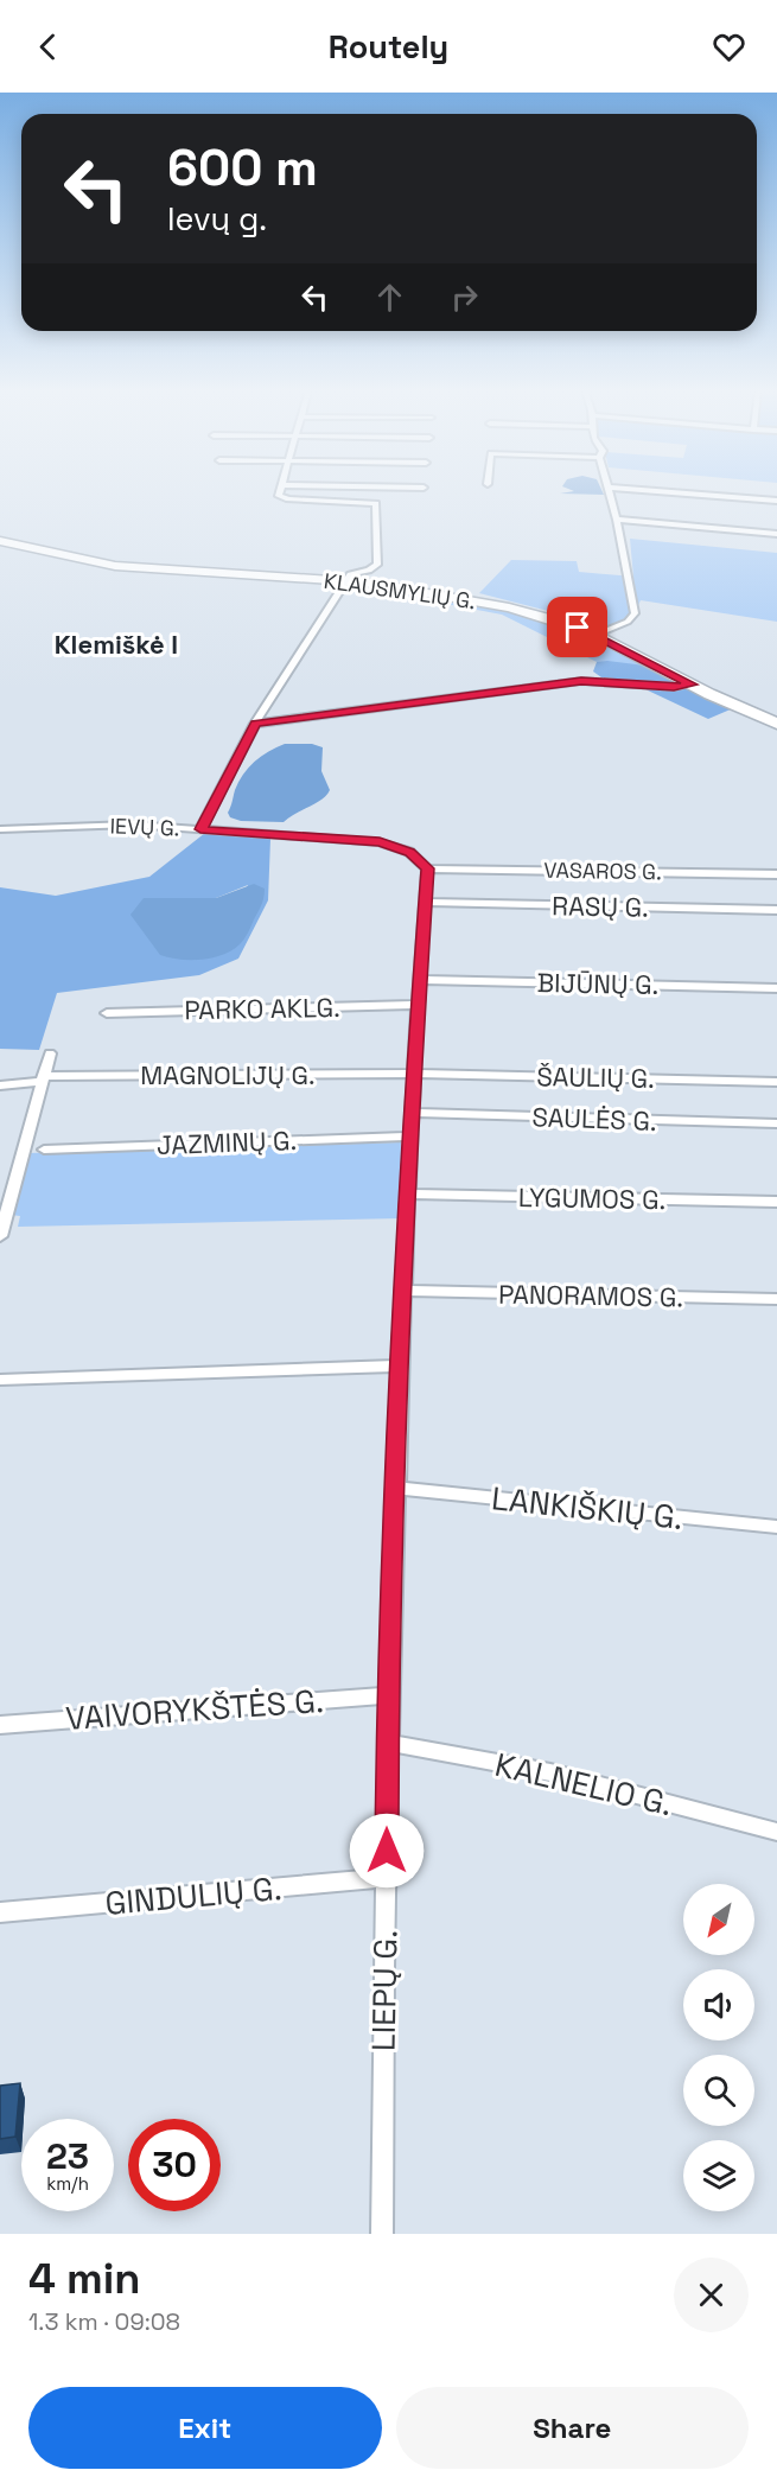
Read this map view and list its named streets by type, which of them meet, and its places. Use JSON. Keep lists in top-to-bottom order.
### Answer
{
  "streets": {
    "main road": ["KLAUSMYLIŲ G."],
    "street": [
      "IEVŲ G.",
      "VASAROS G.",
      "RASŲ G.",
      "BIJŪNŲ G.",
      "PARKO AKLG.",
      "MAGNOLIJŲ G.",
      "ŠAULIŲ G.",
      "SAULĖS G.",
      "JAZMINŲ G.",
      "LYGUMOS G.",
      "PANORAMOS G.",
      "LANKIŠKIŲ G.",
      "VAIVORYKŠTĖS G.",
      "KALNELIO G.",
      "GINDULIŲ G.",
      "LIEPŲ G."
    ]
  },
  "crossings": [
    ["IEVŲ G.", "VASAROS G."],
    ["IEVŲ G.", "LIEPŲ G."],
    ["VASAROS G.", "LIEPŲ G."],
    ["RASŲ G.", "LIEPŲ G."],
    ["BIJŪNŲ G.", "LIEPŲ G."],
    ["PARKO AKLG.", "LIEPŲ G."],
    ["MAGNOLIJŲ G.", "ŠAULIŲ G."],
    ["MAGNOLIJŲ G.", "LIEPŲ G."],
    ["ŠAULIŲ G.", "LIEPŲ G."],
    ["SAULĖS G.", "LIEPŲ G."],
    ["JAZMINŲ G.", "LIEPŲ G."],
    ["LYGUMOS G.", "LIEPŲ G."],
    ["PANORAMOS G.", "LIEPŲ G."],
    ["LANKIŠKIŲ G.", "LIEPŲ G."],
    ["VAIVORYKŠTĖS G.", "LIEPŲ G."],
    ["KALNELIO G.", "LIEPŲ G."],
    ["GINDULIŲ G.", "LIEPŲ G."]
  ],
  "districts": ["Klemiškė I"],
  "north": "bottom left",
  "page": {
    "header": "Routely",
    "turn": ["600 m", "Ievų g."],
    "speed": "23 km/h",
    "limit": "30",
    "heading": ["4 min", "1.3 km · 09:08"],
    "buttons": ["Exit", "Share"]
  }
}
